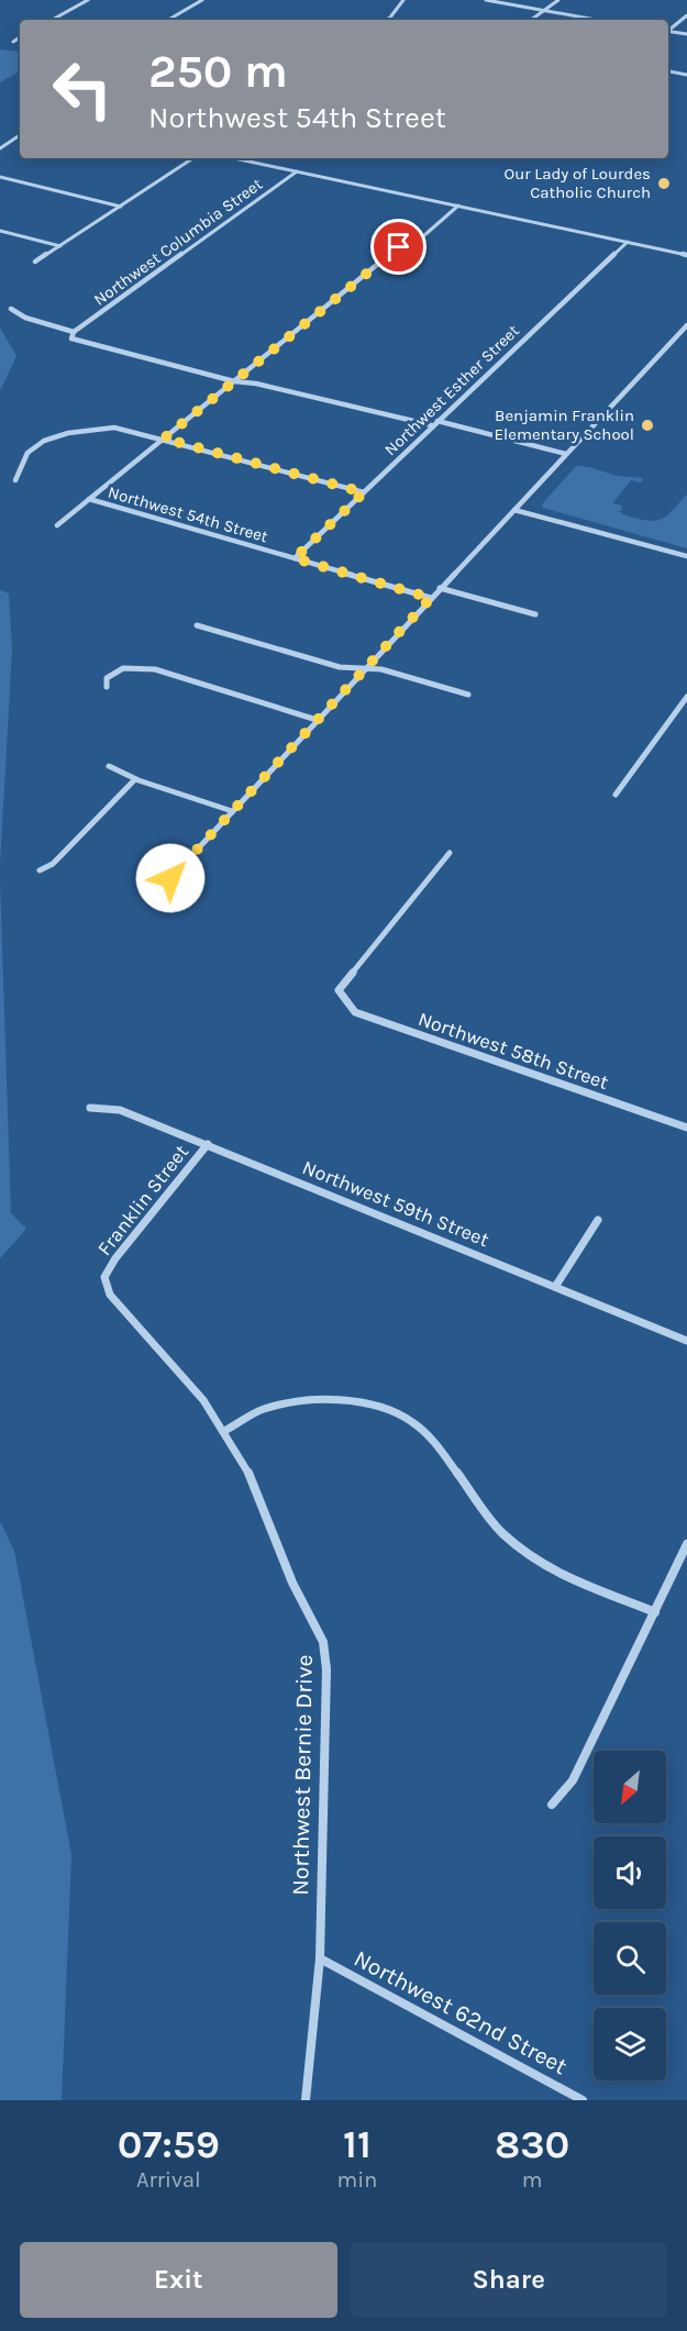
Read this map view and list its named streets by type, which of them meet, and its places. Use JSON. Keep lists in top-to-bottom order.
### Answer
{
  "streets": {
    "street": [
      "Northwest Columbia Street",
      "Northwest Esther Street",
      "Northwest 54th Street",
      "Northwest 58th Street",
      "Franklin Street",
      "Northwest 59th Street",
      "Northwest Bernie Drive",
      "Northwest 62nd Street"
    ]
  },
  "crossings": [
    ["Northwest Esther Street", "Northwest 54th Street"],
    ["Franklin Street", "Northwest 59th Street"],
    ["Franklin Street", "Northwest Bernie Drive"],
    ["Northwest Bernie Drive", "Northwest 62nd Street"]
  ],
  "places": ["Our Lady of Lourdes Catholic Church", "Benjamin Franklin Elementary School"],
  "north": "bottom left",
  "page": {
    "turn": ["250 m", "Northwest 54th Street"],
    "eta": [
      "07:59",
      "Arrival",
      "11",
      "min",
      "830",
      "m"
    ],
    "buttons": ["Exit", "Share"]
  }
}
